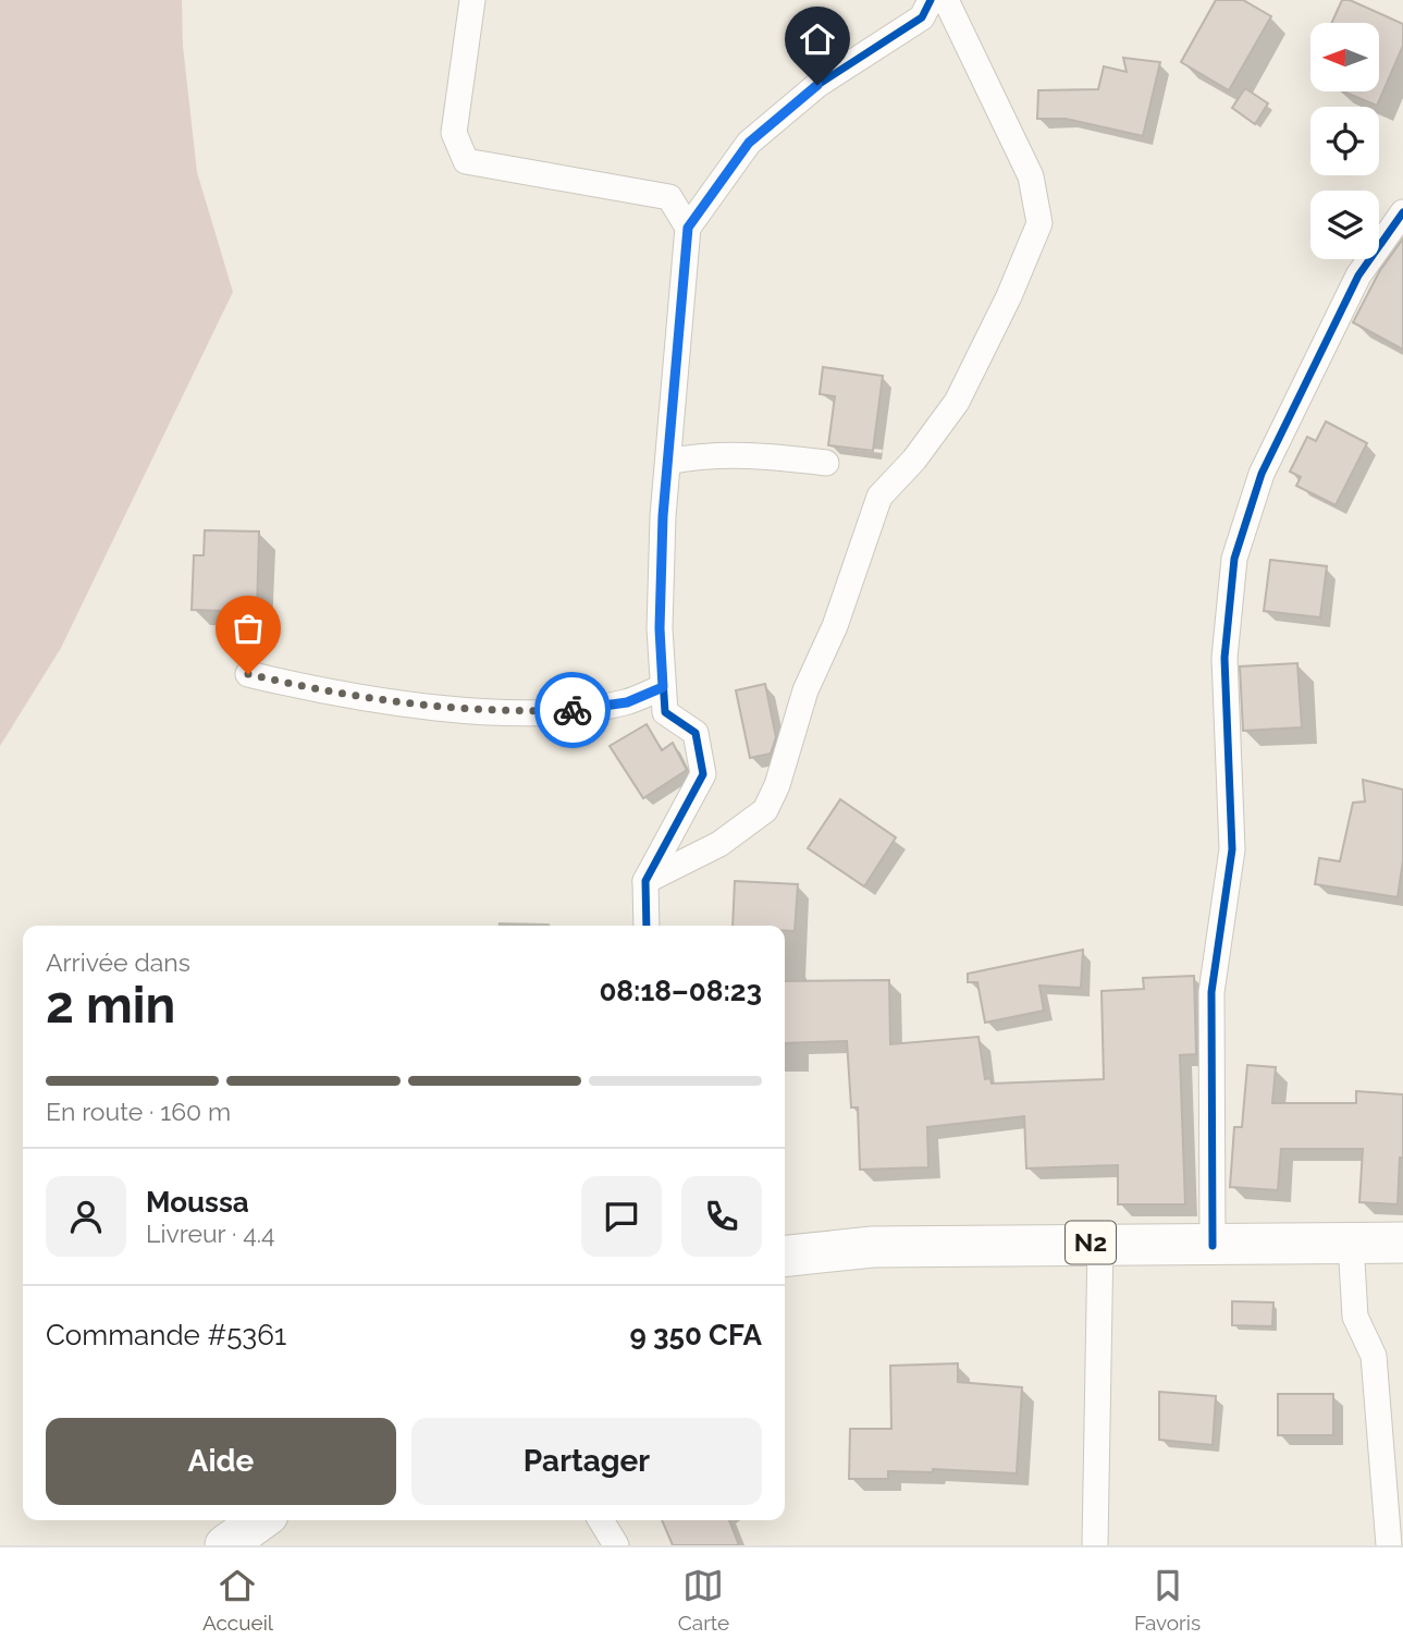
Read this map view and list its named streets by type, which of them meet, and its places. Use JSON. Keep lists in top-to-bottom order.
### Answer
{
  "streets": {
    "highway": ["N2"]
  },
  "north": "left",
  "page": {
    "heading": ["2 min", "Arrivée dans", "08:18–08:23"],
    "panel": [
      "Moussa",
      "Livreur · 4.4",
      "Commande #5361",
      "9 350 CFA"
    ],
    "bar": "En route · 160 m",
    "buttons": ["Aide", "Partager"],
    "tabs": ["Accueil", "Carte", "Favoris"]
  }
}
